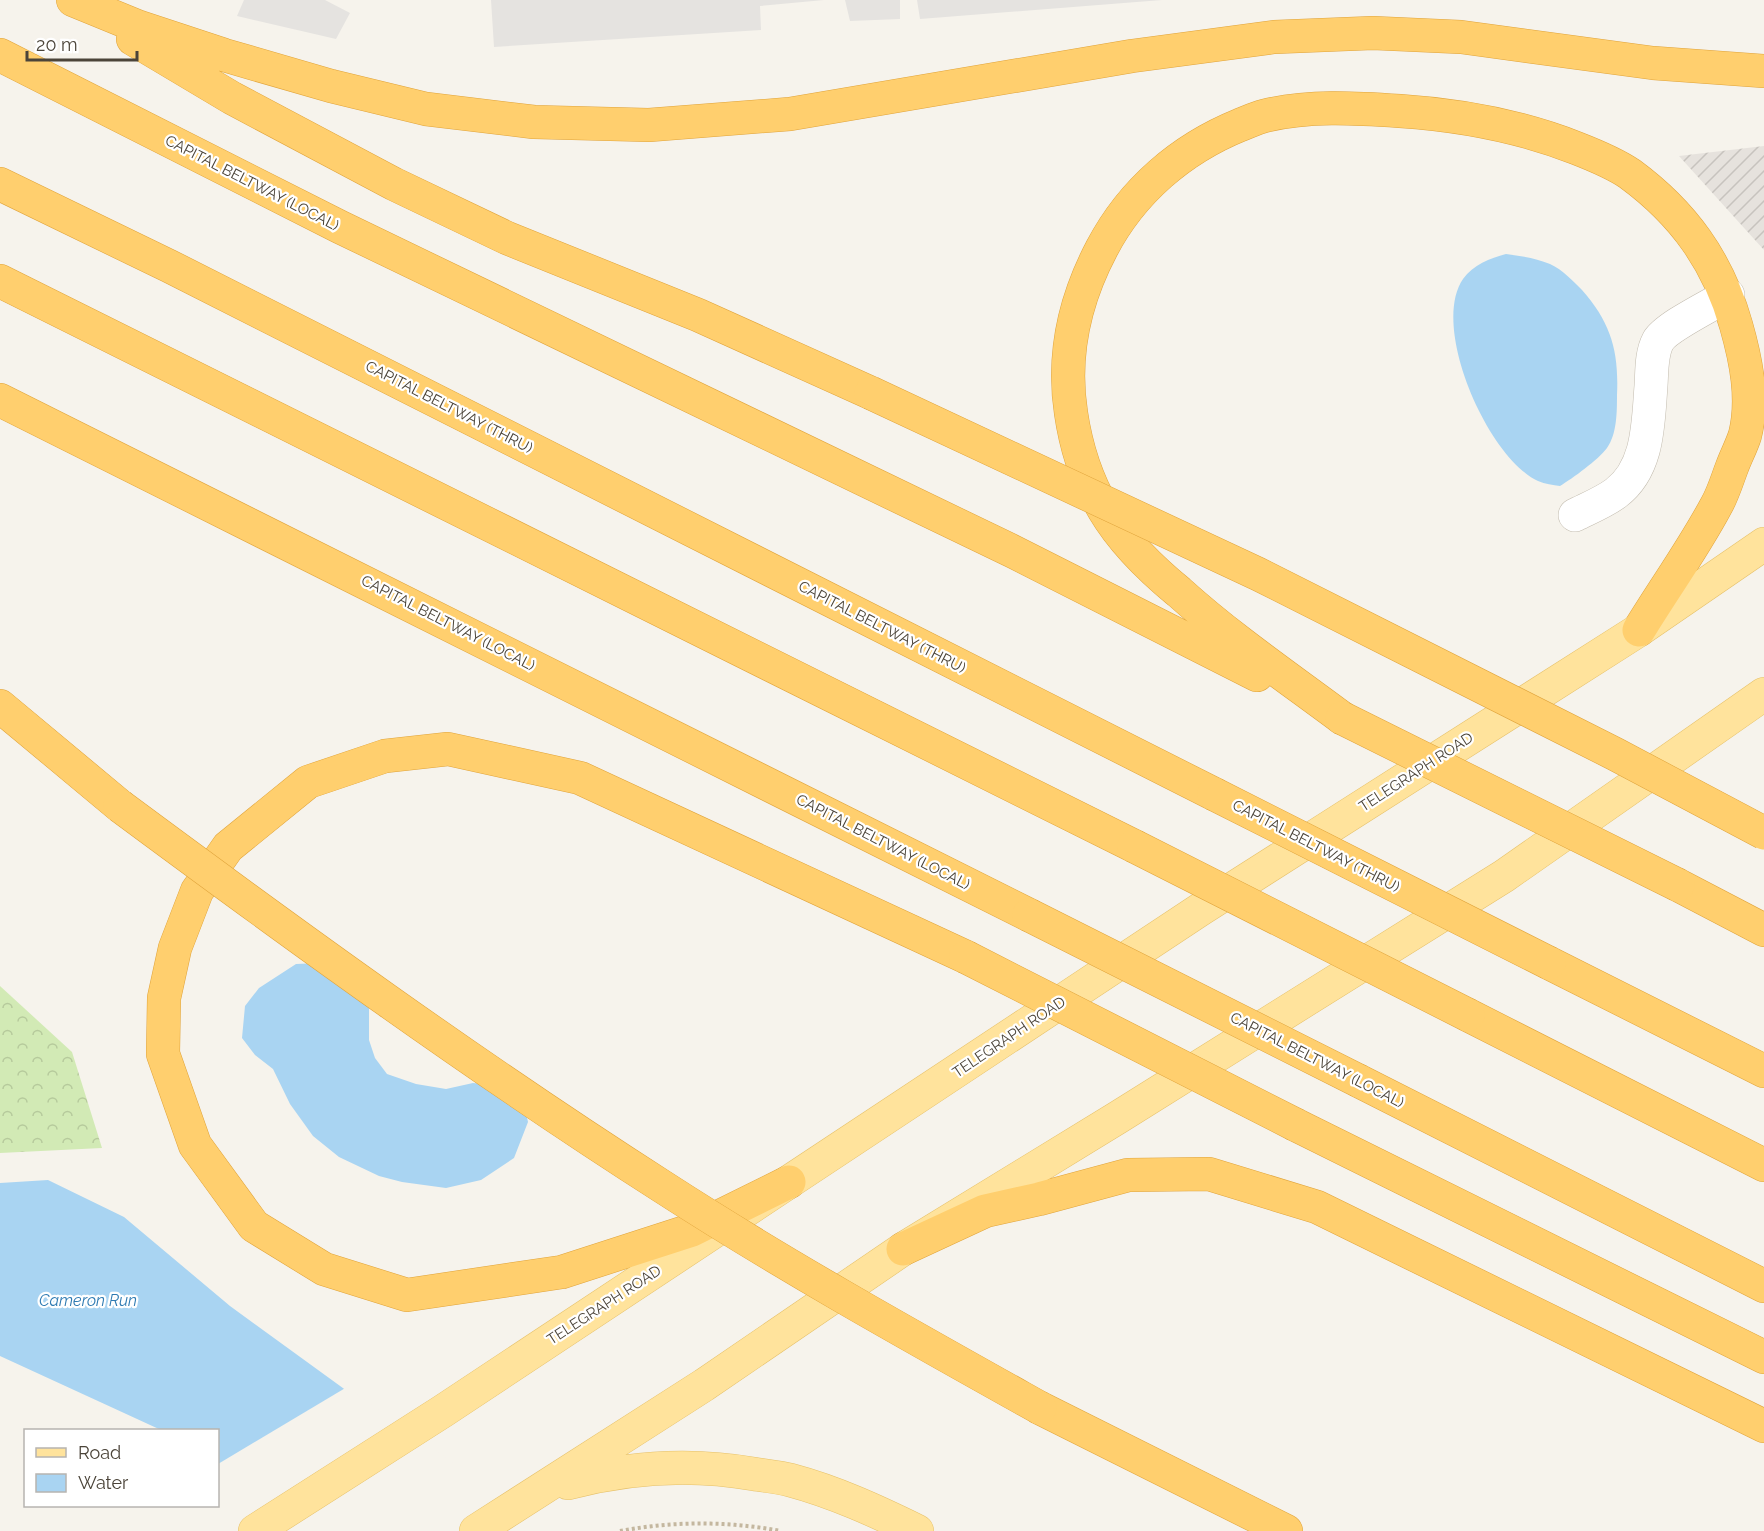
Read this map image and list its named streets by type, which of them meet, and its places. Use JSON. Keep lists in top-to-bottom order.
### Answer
{
  "streets": {
    "highway": ["CAPITAL BELTWAY (LOCAL)", "CAPITAL BELTWAY (THRU)"],
    "main road": ["TELEGRAPH ROAD"]
  },
  "water": ["Cameron Run"],
  "legend": ["Road", "Water"],
  "scale_bar": "20 m"
}
